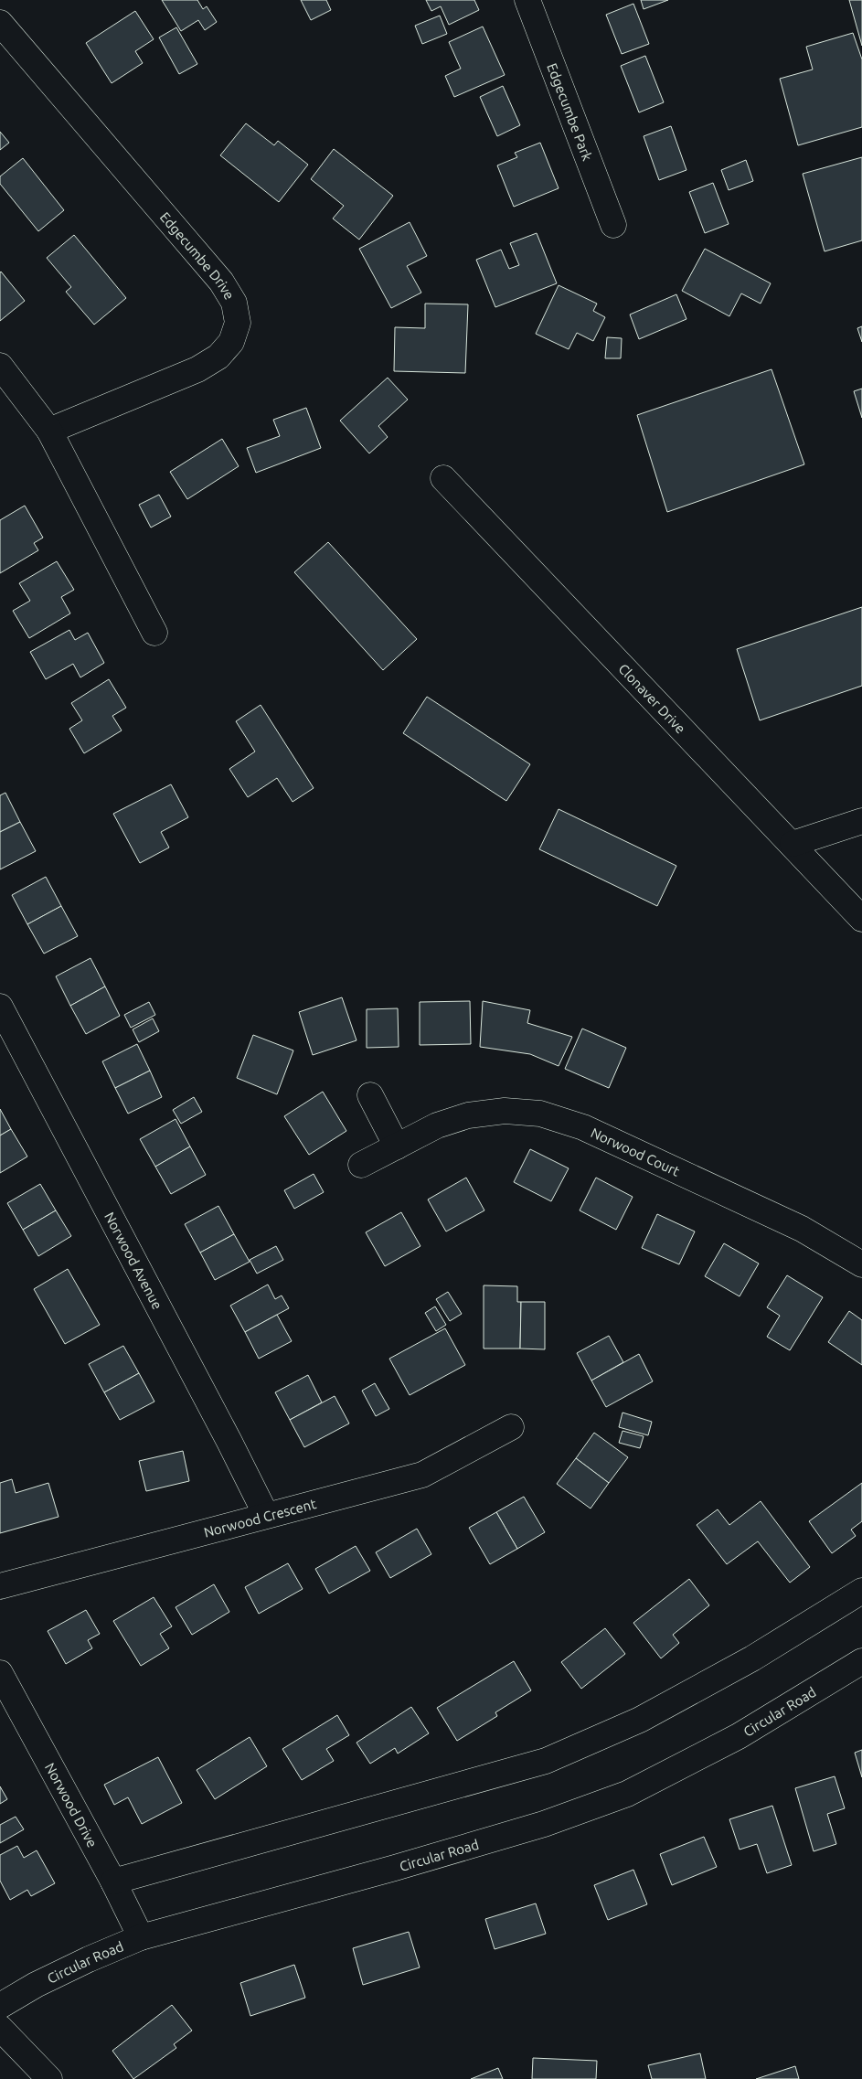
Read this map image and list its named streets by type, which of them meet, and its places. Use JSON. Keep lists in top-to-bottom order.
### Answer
{
  "streets": {
    "street": [
      "Edgecumbe Park",
      "Edgecumbe Drive",
      "Clonaver Drive",
      "Norwood Court",
      "Norwood Avenue",
      "Norwood Crescent",
      "Circular Road",
      "Norwood Drive"
    ]
  },
  "crossings": [
    ["Norwood Avenue", "Norwood Crescent"],
    ["Circular Road", "Norwood Drive"]
  ]
}
